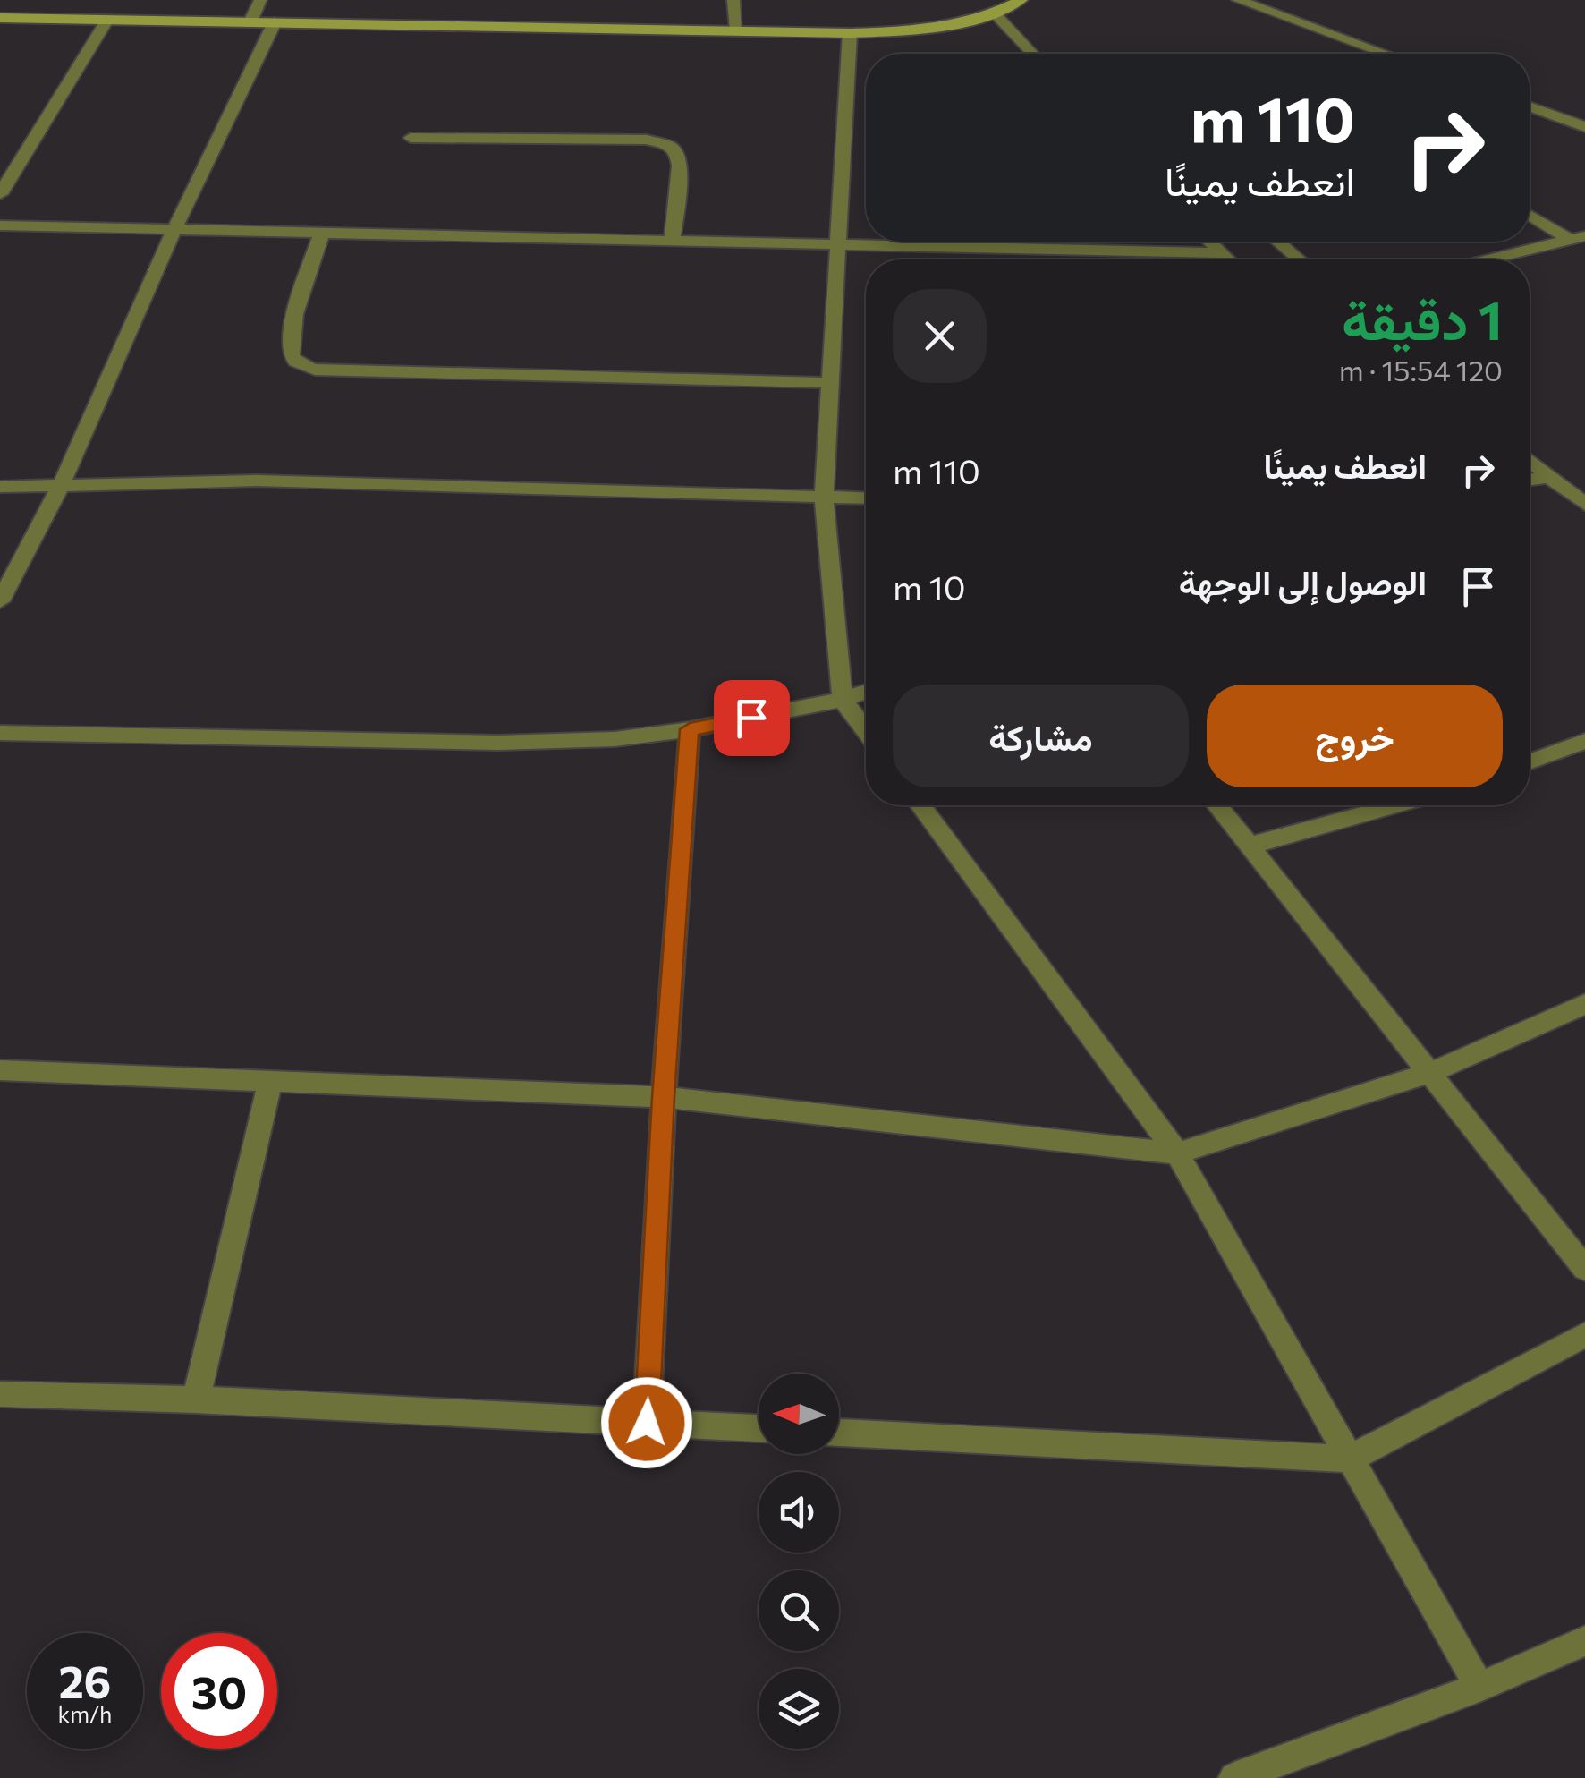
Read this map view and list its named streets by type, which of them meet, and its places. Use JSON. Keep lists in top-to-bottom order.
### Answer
{
  "north": "left",
  "page": {
    "turn": ["110 m", "انعطف يمينًا"],
    "heading": ["1 دقيقة", "120 m · 15:54"],
    "list": [
      {
        "name": "انعطف يمينًا",
        "value": "110 m"
      },
      {
        "name": "الوصول إلى الوجهة",
        "value": "10 m"
      }
    ],
    "buttons": ["خروج", "مشاركة"],
    "speed": "26 km/h",
    "limit": "30"
  }
}
